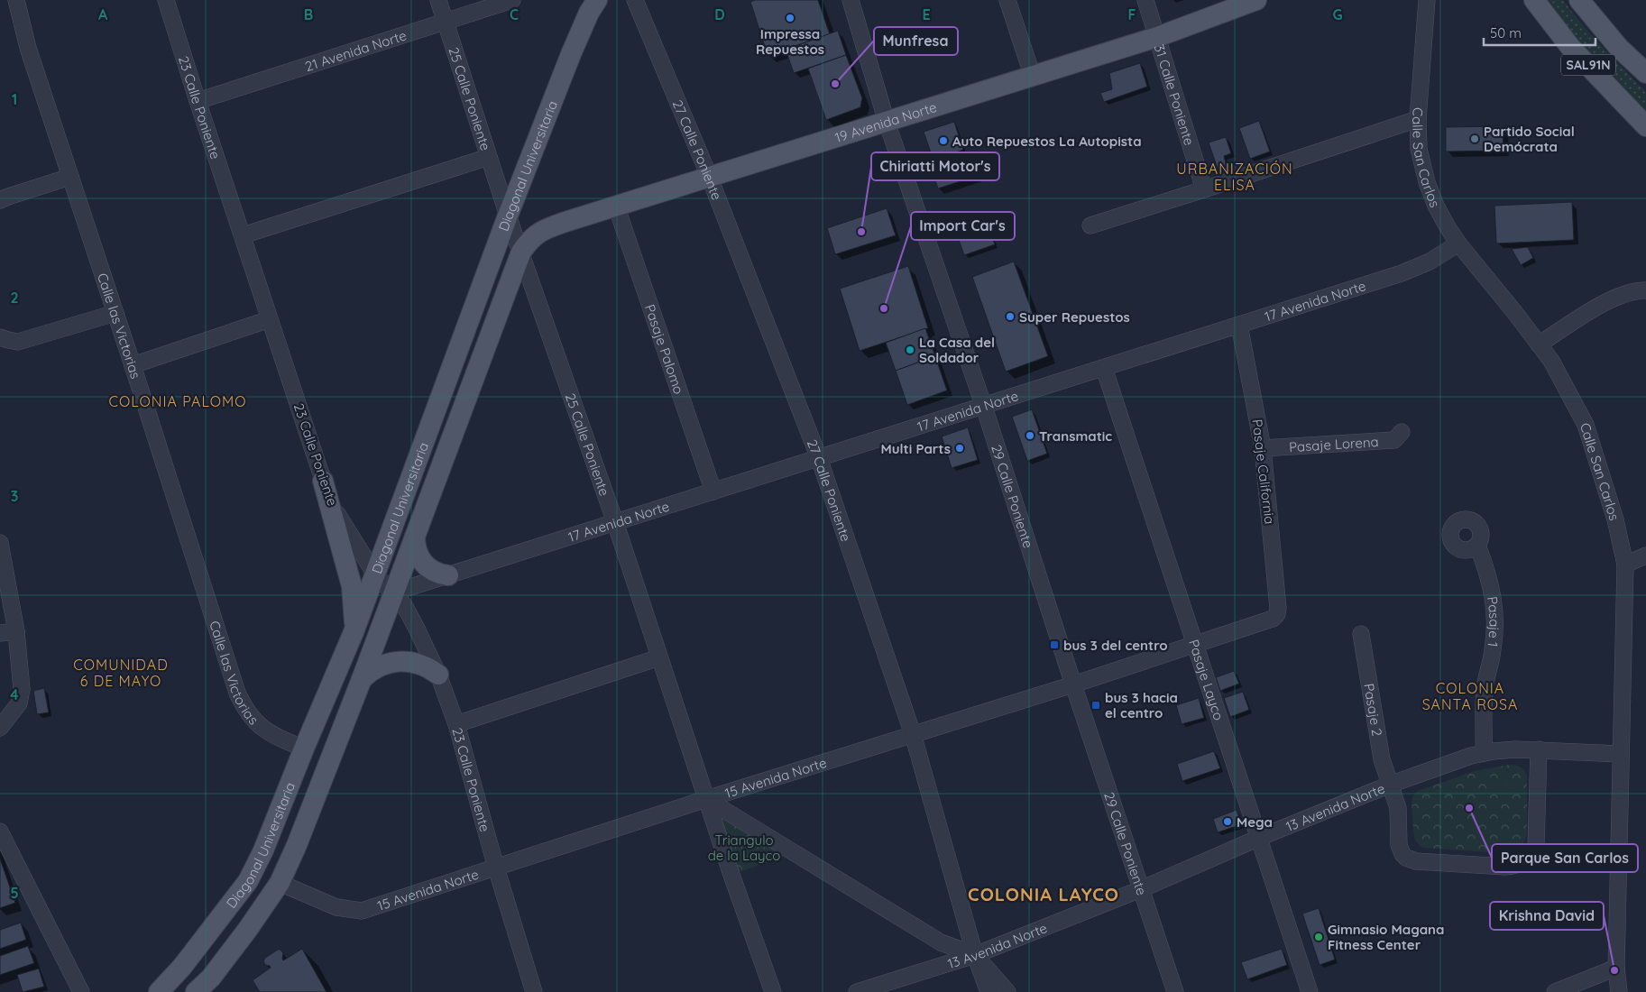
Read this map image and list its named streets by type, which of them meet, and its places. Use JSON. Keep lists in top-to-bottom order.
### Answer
{
  "streets": {
    "main road": ["SAL91N", "19 Avenida Norte", "Diagonal Universitaria"],
    "street": [
      "21 Avenida Norte",
      "31 Calle Poniente",
      "25 Calle Poniente",
      "23 Calle Poniente",
      "27 Calle Poniente",
      "Calle San Carlos",
      "17 Avenida Norte",
      "Calle las Victorias",
      "Pasaje Palomo",
      "Pasaje Lorena",
      "Pasaje California",
      "29 Calle Poniente",
      "Pasaje 1",
      "Pasaje Layco",
      "Pasaje 2",
      "15 Avenida Norte",
      "13 Avenida Norte"
    ]
  },
  "crossings": [
    ["21 Avenida Norte", "25 Calle Poniente"],
    ["21 Avenida Norte", "23 Calle Poniente"],
    ["31 Calle Poniente", "19 Avenida Norte"],
    ["25 Calle Poniente", "19 Avenida Norte"],
    ["25 Calle Poniente", "Diagonal Universitaria"],
    ["25 Calle Poniente", "17 Avenida Norte"],
    ["25 Calle Poniente", "15 Avenida Norte"],
    ["23 Calle Poniente", "Diagonal Universitaria"],
    ["23 Calle Poniente", "17 Avenida Norte"],
    ["23 Calle Poniente", "15 Avenida Norte"],
    ["19 Avenida Norte", "27 Calle Poniente"],
    ["19 Avenida Norte", "Diagonal Universitaria"],
    ["19 Avenida Norte", "Pasaje Palomo"],
    ["19 Avenida Norte", "29 Calle Poniente"],
    ["27 Calle Poniente", "17 Avenida Norte"],
    ["27 Calle Poniente", "15 Avenida Norte"],
    ["27 Calle Poniente", "13 Avenida Norte"],
    ["Calle San Carlos", "17 Avenida Norte"],
    ["Calle San Carlos", "13 Avenida Norte"],
    ["Diagonal Universitaria", "17 Avenida Norte"],
    ["Diagonal Universitaria", "Calle las Victorias"],
    ["Diagonal Universitaria", "15 Avenida Norte"],
    ["17 Avenida Norte", "Pasaje Palomo"],
    ["17 Avenida Norte", "Pasaje California"],
    ["17 Avenida Norte", "29 Calle Poniente"],
    ["17 Avenida Norte", "Pasaje Layco"],
    ["Pasaje Lorena", "Pasaje California"],
    ["Pasaje California", "15 Avenida Norte"],
    ["29 Calle Poniente", "15 Avenida Norte"],
    ["29 Calle Poniente", "13 Avenida Norte"],
    ["Pasaje 1", "13 Avenida Norte"],
    ["Pasaje Layco", "15 Avenida Norte"],
    ["Pasaje Layco", "13 Avenida Norte"],
    ["Pasaje 2", "13 Avenida Norte"]
  ],
  "districts": [
    "URBANIZACIÓN ELISA",
    "COLONIA PALOMO",
    "COMUNIDAD 6 DE MAYO",
    "COLONIA SANTA ROSA",
    "COLONIA LAYCO"
  ],
  "parks": ["Triangulo de la Layco"],
  "places": {
    "other": [
      "Impressa Repuestos",
      "Munfresa",
      "Partido Social Demócrata",
      "Auto Repuestos La Autopista",
      "Chiriatti Motor's",
      "Import Car's",
      "Super Repuestos",
      "La Casa del Soldador",
      "Transmatic",
      "Multi Parts",
      "Parque San Carlos",
      "Mega",
      "Gimnasio Magana Fitness Center",
      "Krishna David"
    ],
    "transit": ["bus 3 del centro", "bus 3 hacia el centro"]
  },
  "scale_bar": "50 m",
  "grid": {
    "columns": [
      "A",
      "B",
      "C",
      "D",
      "E",
      "F",
      "G"
    ],
    "rows": [
      "1",
      "2",
      "3",
      "4",
      "5"
    ]
  }
}
